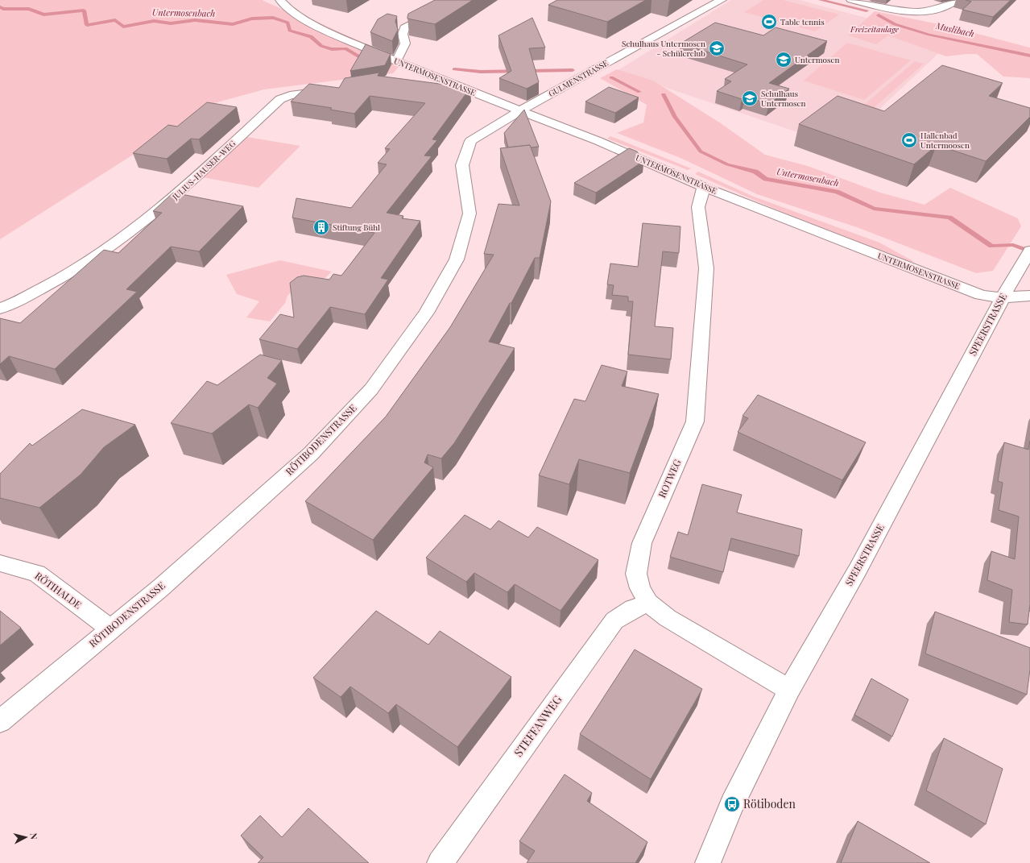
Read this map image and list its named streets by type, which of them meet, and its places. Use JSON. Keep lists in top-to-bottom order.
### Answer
{
  "streets": {
    "street": [
      "UNTERMOSENSTRASSE",
      "GULMENSTRASSE",
      "JULIUS-HAUSER-WEG",
      "SPEERSTRASSE",
      "RÖTIBODENSTRASSE",
      "ROTWEG",
      "RÖTIHALDE",
      "STEFFANWEG"
    ]
  },
  "crossings": [
    ["UNTERMOSENSTRASSE", "GULMENSTRASSE"],
    ["UNTERMOSENSTRASSE", "SPEERSTRASSE"],
    ["UNTERMOSENSTRASSE", "RÖTIBODENSTRASSE"],
    ["UNTERMOSENSTRASSE", "ROTWEG"],
    ["GULMENSTRASSE", "RÖTIBODENSTRASSE"],
    ["SPEERSTRASSE", "ROTWEG"],
    ["RÖTIBODENSTRASSE", "RÖTIHALDE"],
    ["ROTWEG", "STEFFANWEG"]
  ],
  "water": ["Untermosenbach", "Muslibach"],
  "parks": ["Freizeitanlage"],
  "places": {
    "sports": ["Table tennis", "Hallenbad Untermoosen"],
    "school or university": ["Schulhaus Untermosen - Schülerclub", "Untermosen", "Schulhaus Untermosen"],
    "building": ["Stiftung Bühl"],
    "bus stop": ["Rötiboden"]
  },
  "north": "right"
}
